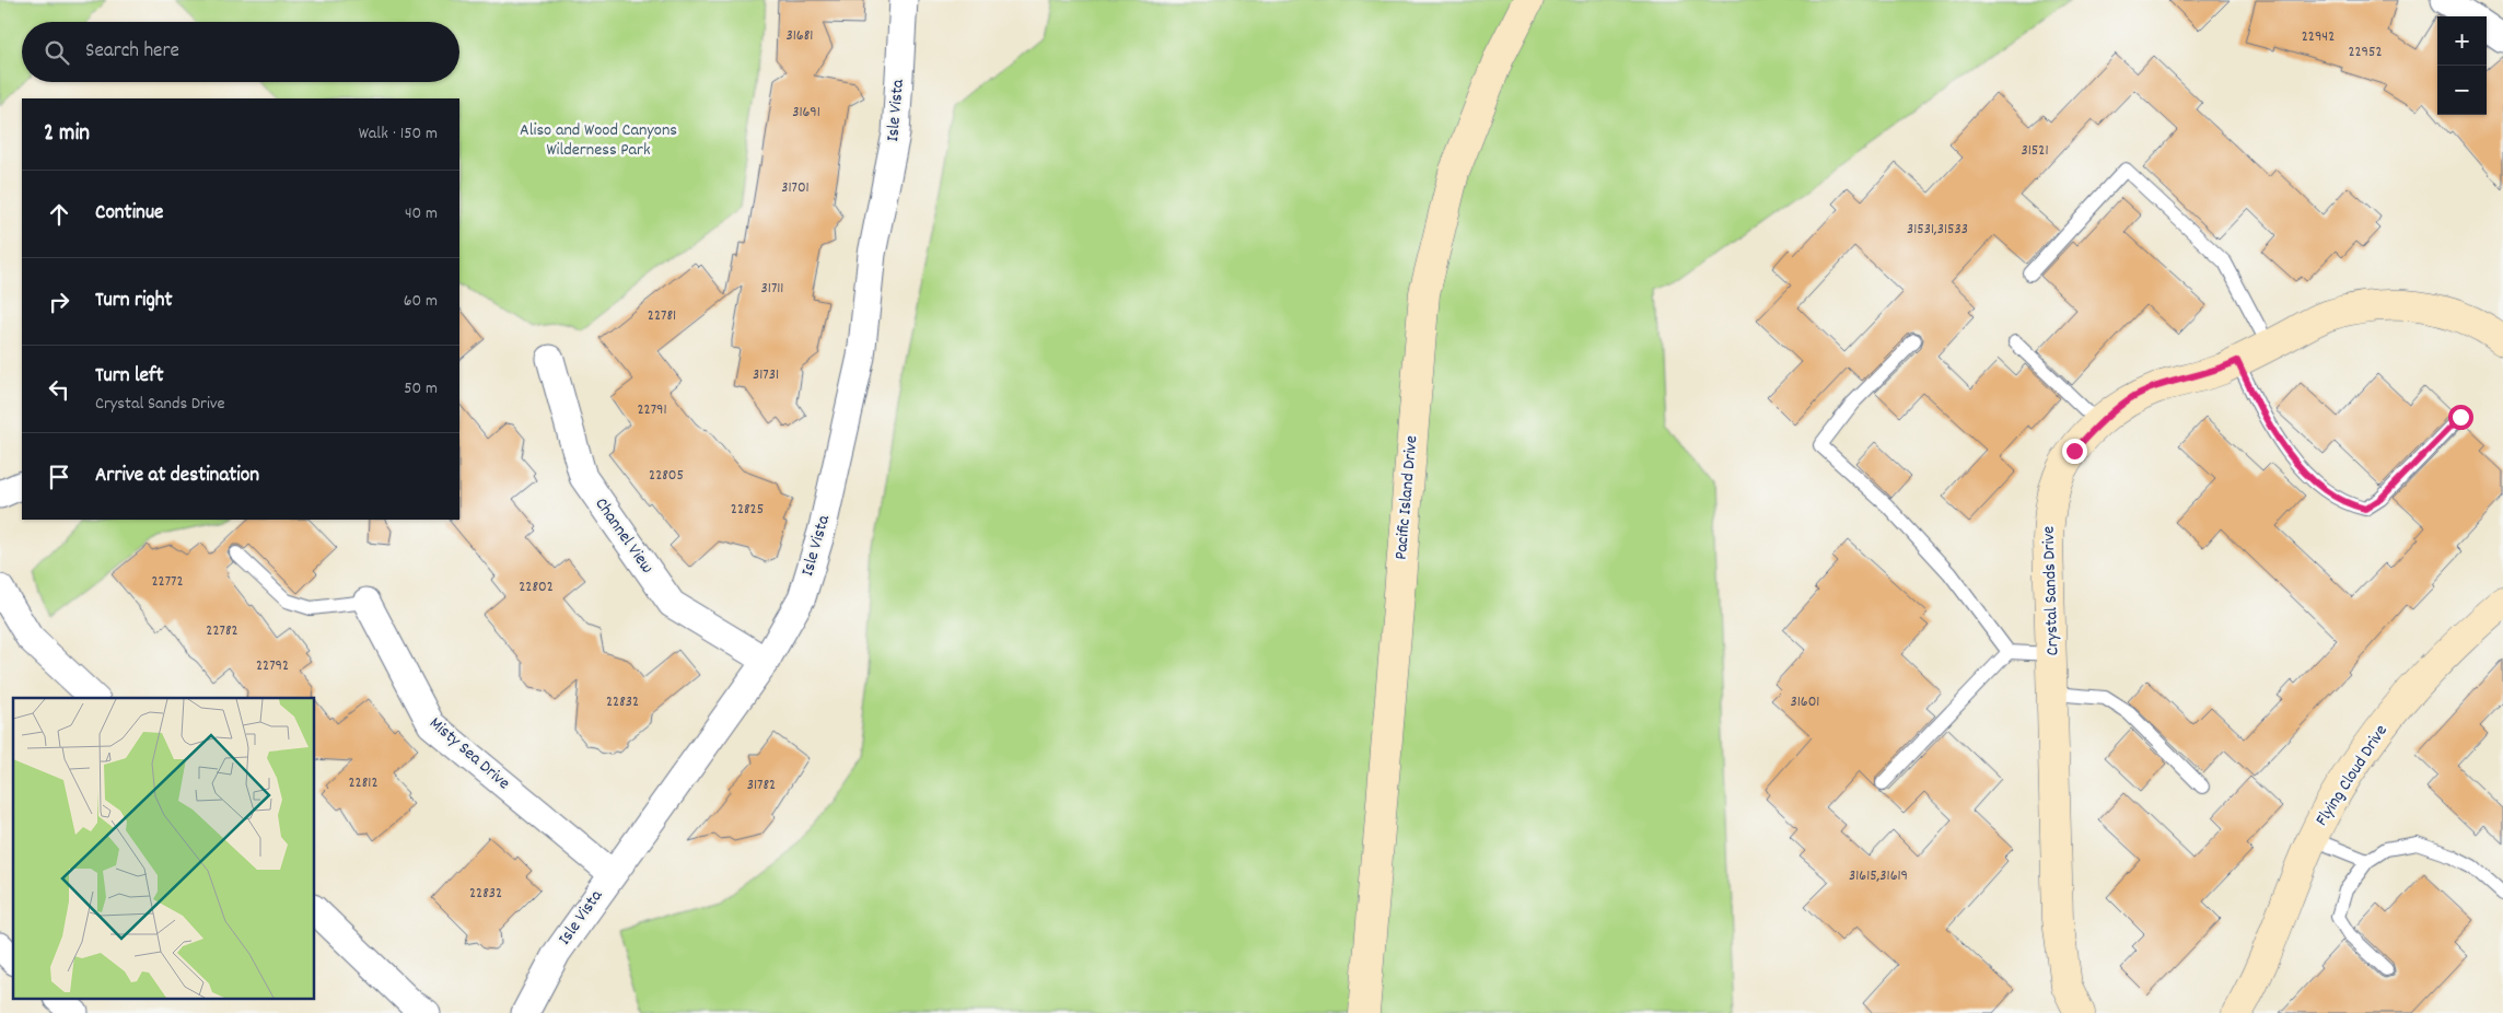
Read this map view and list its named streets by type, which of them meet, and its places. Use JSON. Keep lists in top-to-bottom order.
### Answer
{
  "streets": {
    "street": [
      "Isle Vista",
      "Pacific Island Drive",
      "Channel View",
      "Crystal Sands Drive",
      "Misty Sea Drive",
      "Flying Cloud Drive"
    ]
  },
  "crossings": [
    ["Isle Vista", "Channel View"],
    ["Isle Vista", "Misty Sea Drive"]
  ],
  "parks": ["Aliso and Wood Canyons Wilderness Park"],
  "house_numbers": [
    "31681",
    "22942",
    "22952",
    "31691",
    "31521",
    "31701",
    "31531,31533",
    "31711",
    "22781",
    "31731",
    "22791",
    "22805",
    "22825",
    "22772",
    "22802",
    "22782",
    "22792",
    "22832",
    "31601",
    "22812",
    "31782",
    "31615,31619",
    "22832"
  ],
  "page": {
    "map_buttons": ["+", "−"],
    "search": "Search here",
    "heading": ["2 min", "Walk · 150 m"],
    "list": [
      ["Continue", "40 m"],
      ["Turn right", "60 m"],
      ["Turn left", "Crystal Sands Drive", "50 m"],
      "Arrive at destination"
    ]
  }
}
